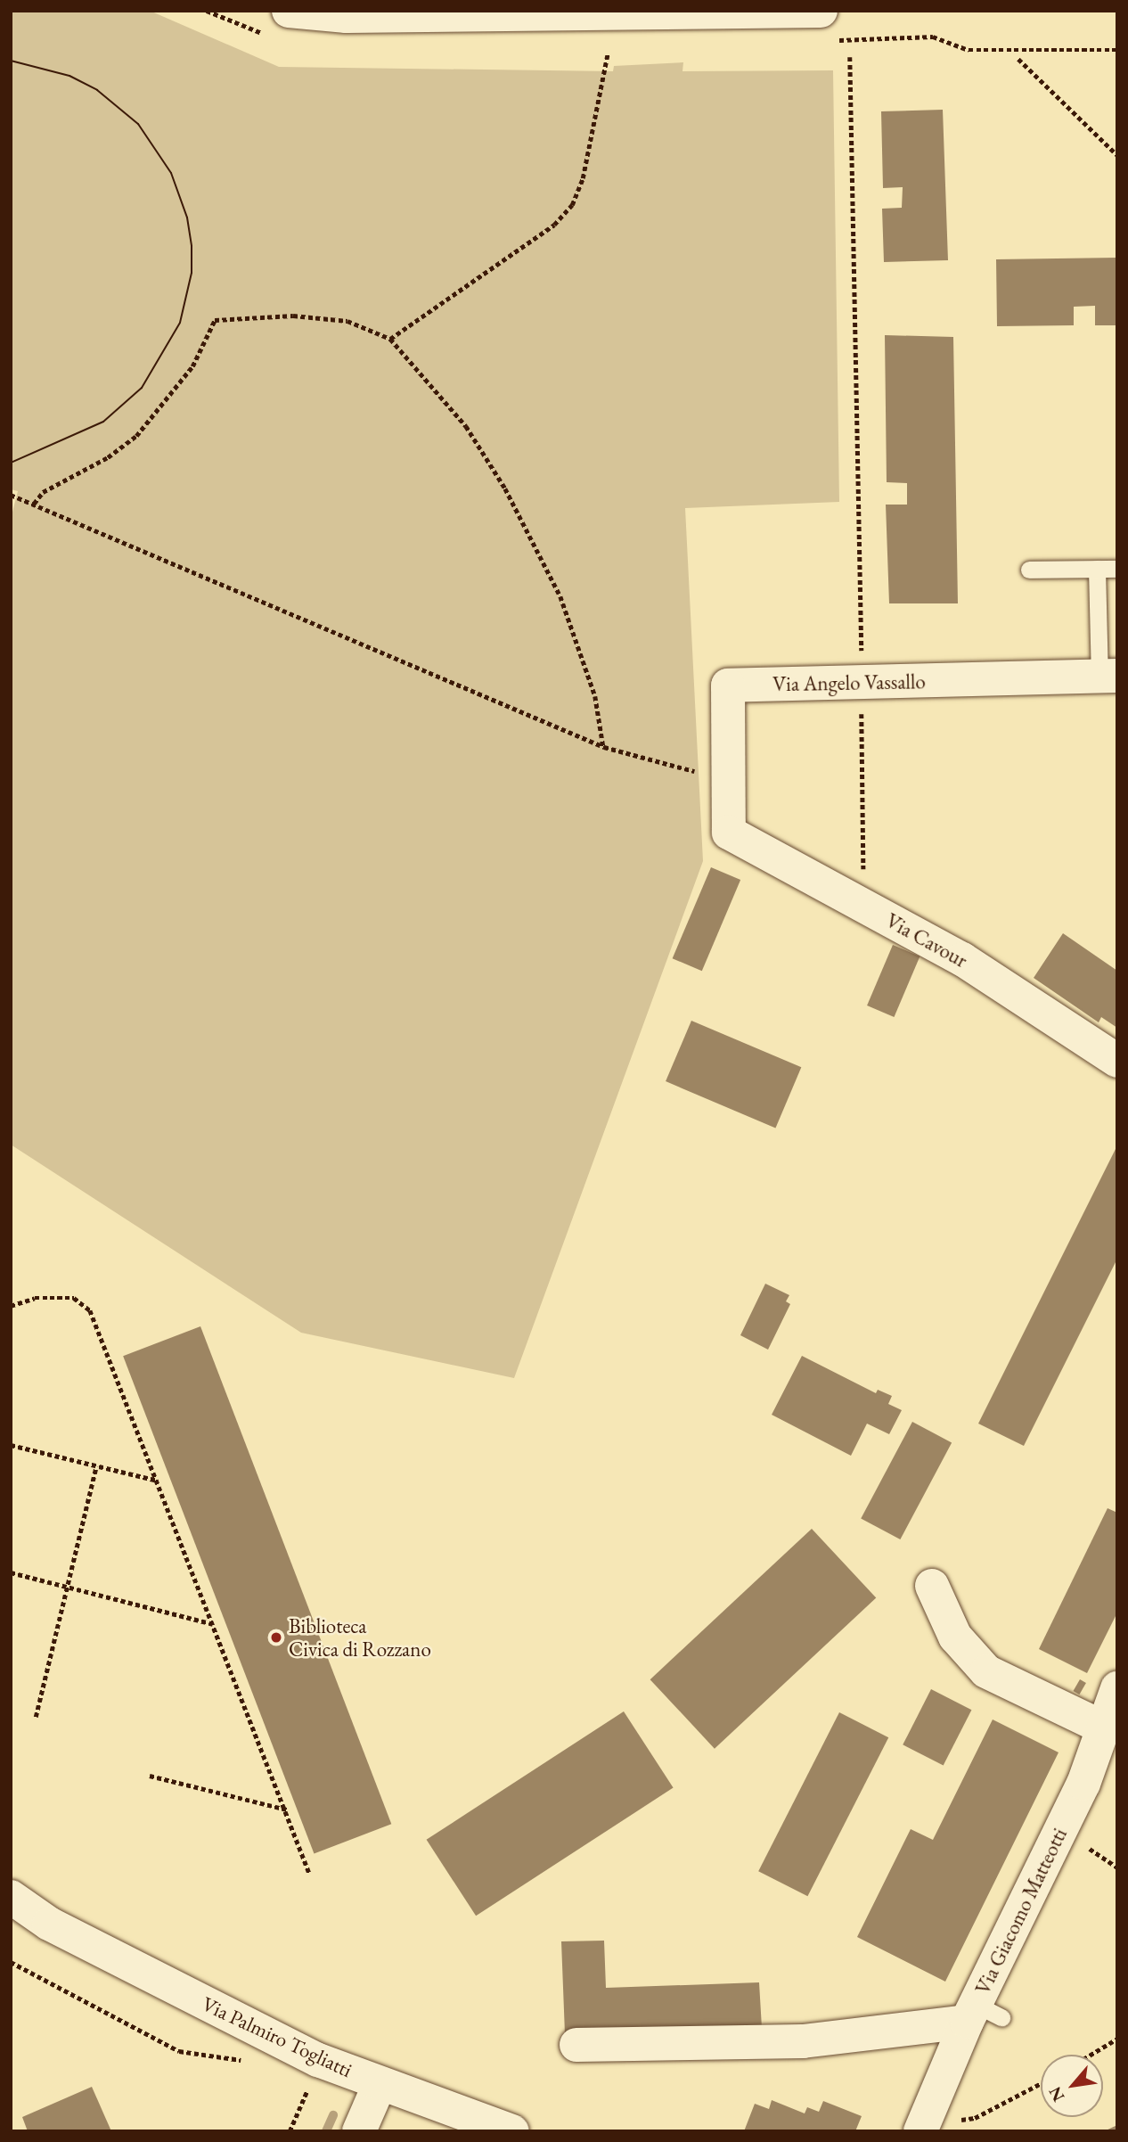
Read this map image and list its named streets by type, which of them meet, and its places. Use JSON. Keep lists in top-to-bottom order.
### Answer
{
  "streets": {
    "street": [
      "Via Angelo Vassallo",
      "Via Cavour",
      "Via Giacomo Matteotti",
      "Via Palmiro Togliatti"
    ]
  },
  "crossings": [
    ["Via Angelo Vassallo", "Via Cavour"]
  ],
  "places": ["Biblioteca Civica di Rozzano"],
  "north": "bottom left"
}
